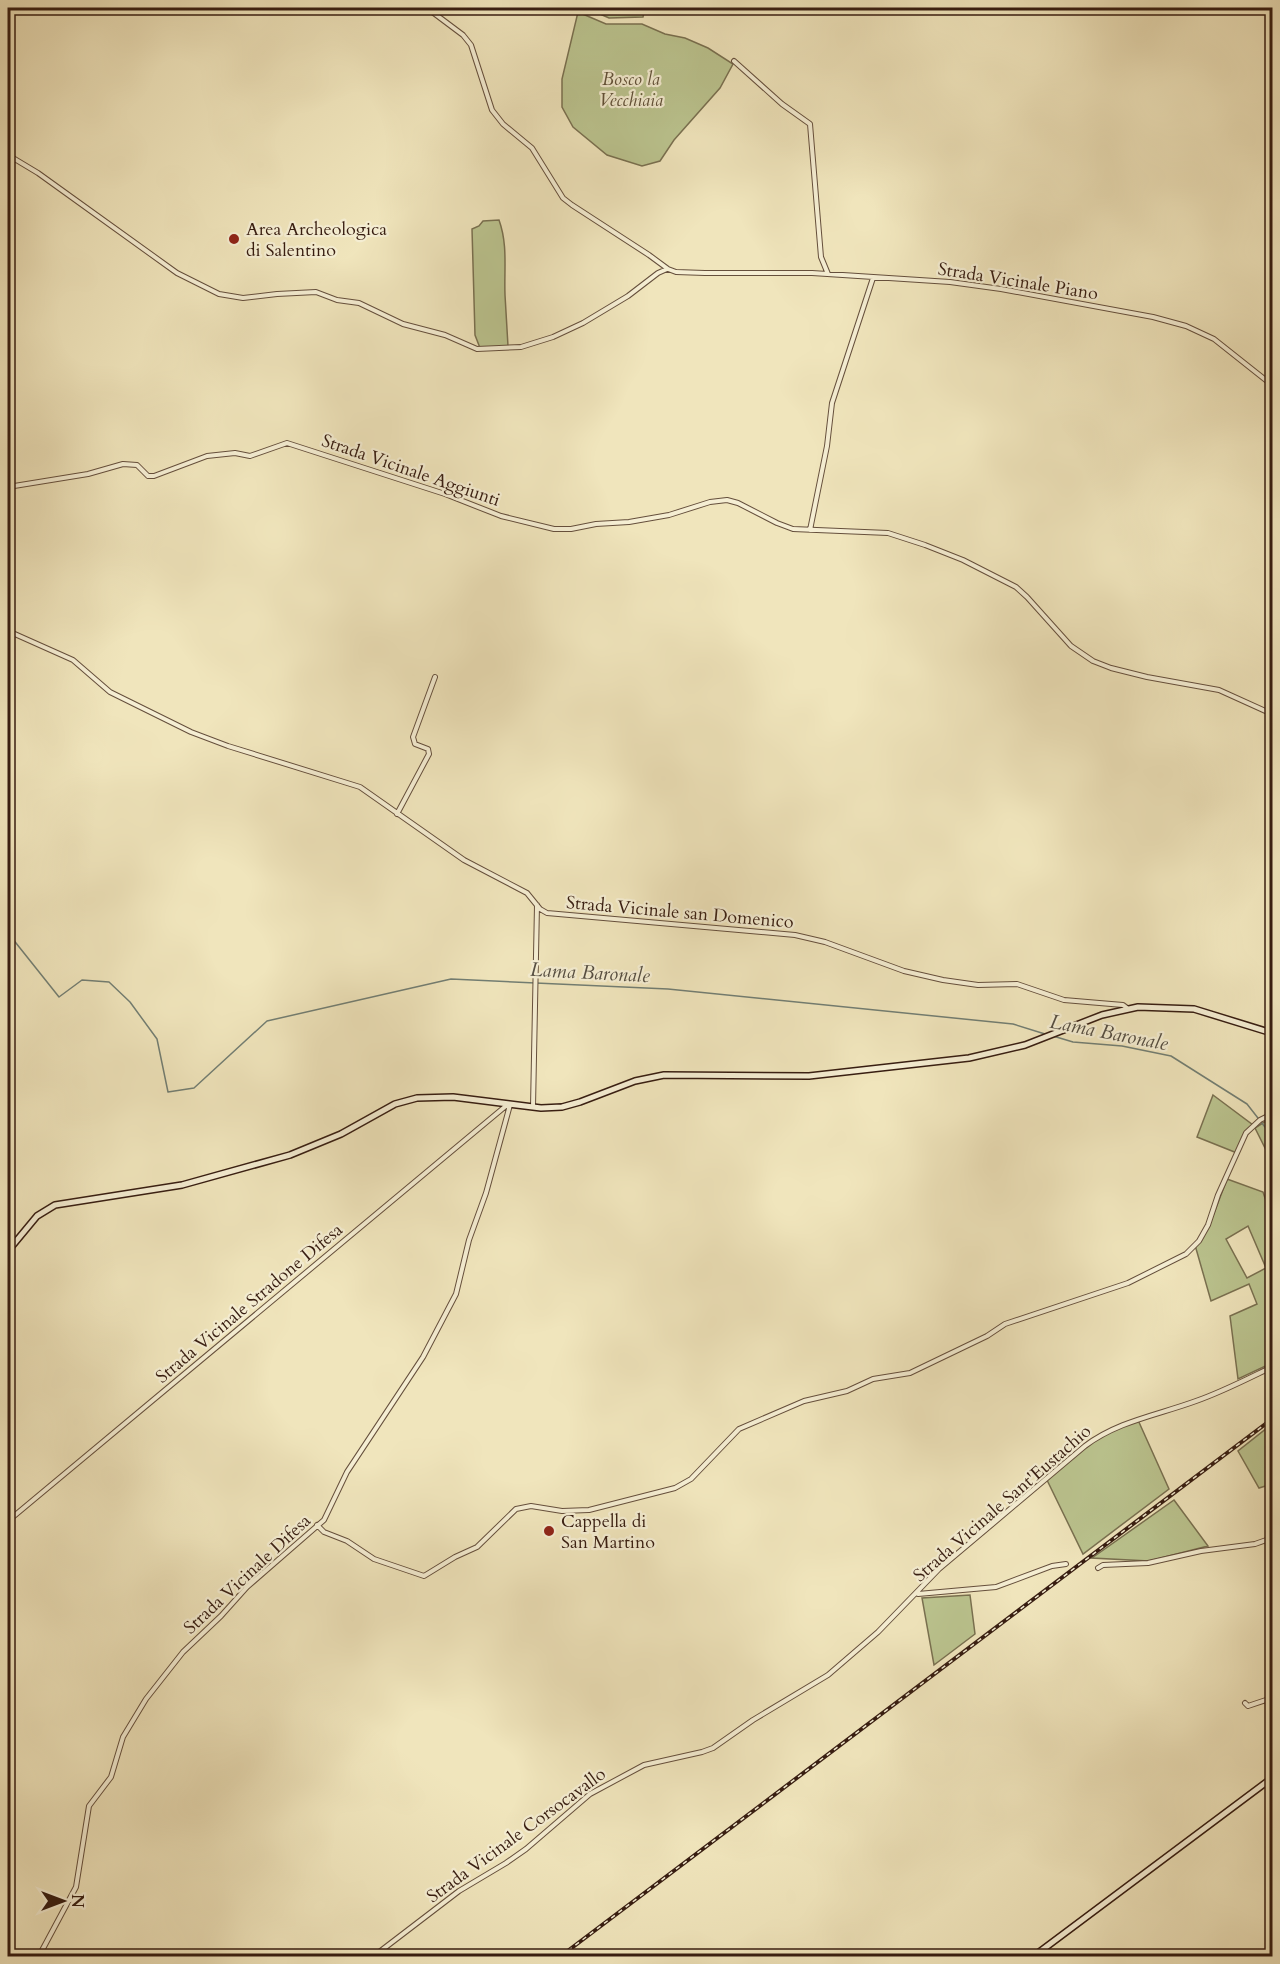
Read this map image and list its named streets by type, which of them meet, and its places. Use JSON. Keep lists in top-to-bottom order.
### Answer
{
  "streets": {
    "street": [
      "Strada Vicinale Piano",
      "Strada Vicinale Aggiunti",
      "Strada Vicinale san Domenico",
      "Strada Vicinale Stradone Difesa",
      "Strada Vicinale Sant'Eustachio",
      "Strada Vicinale Difesa",
      "Strada Vicinale Corsocavallo"
    ]
  },
  "crossings": [
    ["Strada Vicinale Stradone Difesa", "Strada Vicinale Difesa"],
    ["Strada Vicinale Sant'Eustachio", "Strada Vicinale Corsocavallo"]
  ],
  "water": ["Lama Baronale"],
  "parks": ["Bosco la Vecchiaia"],
  "places": ["Area Archeologica di Salentino", "Cappella di San Martino"],
  "north": "right"
}
